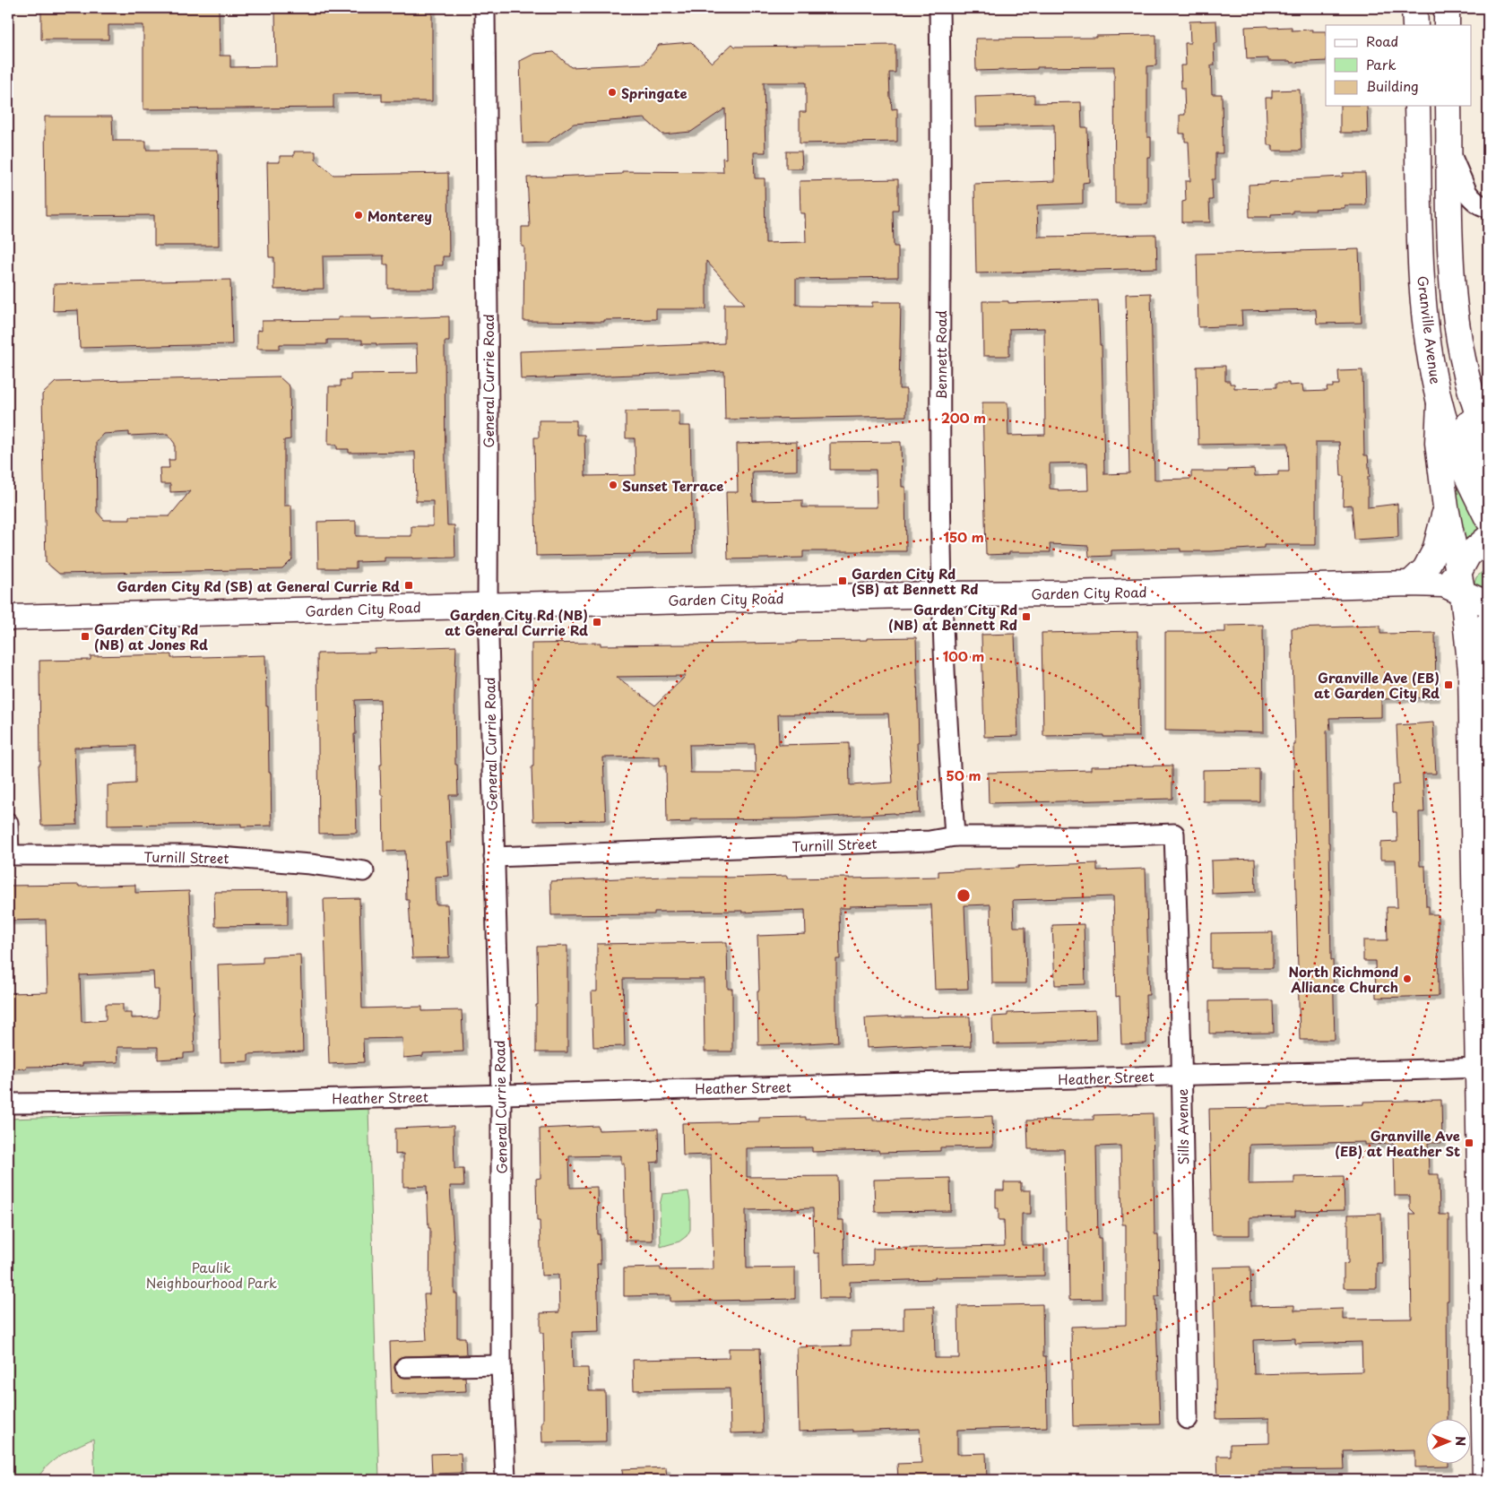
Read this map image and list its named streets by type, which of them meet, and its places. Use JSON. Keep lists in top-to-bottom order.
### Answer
{
  "streets": {
    "street": [
      "Granville Avenue",
      "Bennett Road",
      "General Currie Road",
      "Garden City Road",
      "Turnill Street",
      "Heather Street",
      "Sills Avenue"
    ]
  },
  "crossings": [
    ["Bennett Road", "Garden City Road"],
    ["Bennett Road", "Turnill Street"],
    ["General Currie Road", "Garden City Road"],
    ["General Currie Road", "Turnill Street"],
    ["General Currie Road", "Heather Street"],
    ["Turnill Street", "Sills Avenue"],
    ["Heather Street", "Sills Avenue"]
  ],
  "parks": ["Paulik Neighbourhood Park"],
  "places": {
    "other": [
      "Springate",
      "Monterey",
      "Sunset Terrace",
      "North Richmond Alliance Church"
    ],
    "transit": [
      "Garden City Rd (SB) at Bennett Rd",
      "Garden City Rd (SB) at General Currie Rd",
      "Garden City Rd (NB) at Bennett Rd",
      "Garden City Rd (NB) at General Currie Rd",
      "Garden City Rd (NB) at Jones Rd",
      "Granville Ave (EB) at Garden City Rd",
      "Granville Ave (EB) at Heather St"
    ]
  },
  "legend": ["Road", "Park", "Building"],
  "north": "right",
  "rings": [
    "200 m",
    "150 m",
    "100 m",
    "50 m"
  ]
}
